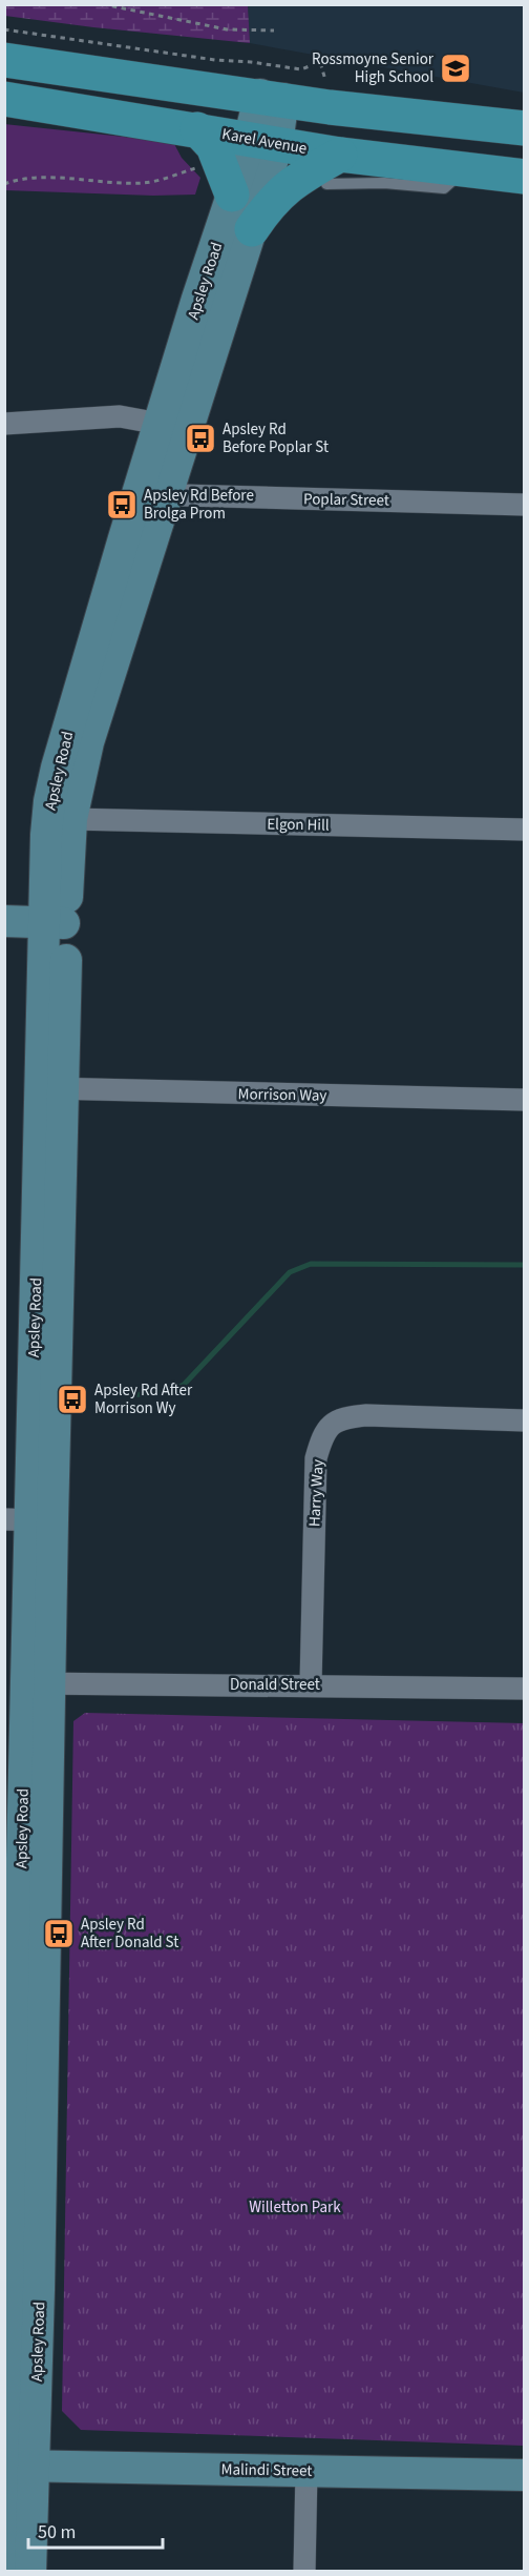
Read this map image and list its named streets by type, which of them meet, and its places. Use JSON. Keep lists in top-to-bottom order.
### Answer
{
  "streets": {
    "main road": ["Karel Avenue", "Apsley Road", "Malindi Street"],
    "street": [
      "Poplar Street",
      "Elgon Hill",
      "Morrison Way",
      "Harry Way",
      "Donald Street"
    ]
  },
  "crossings": [
    ["Karel Avenue", "Apsley Road"],
    ["Apsley Road", "Poplar Street"],
    ["Apsley Road", "Elgon Hill"],
    ["Apsley Road", "Morrison Way"],
    ["Apsley Road", "Donald Street"],
    ["Apsley Road", "Malindi Street"],
    ["Harry Way", "Donald Street"]
  ],
  "parks": ["Willetton Park"],
  "places": {
    "school or university": ["Rossmoyne Senior High School"],
    "bus stop": [
      "Apsley Rd Before Poplar St",
      "Apsley Rd Before Brolga Prom",
      "Apsley Rd After Morrison Wy",
      "Apsley Rd After Donald St"
    ]
  },
  "scale_bar": "50 m"
}
